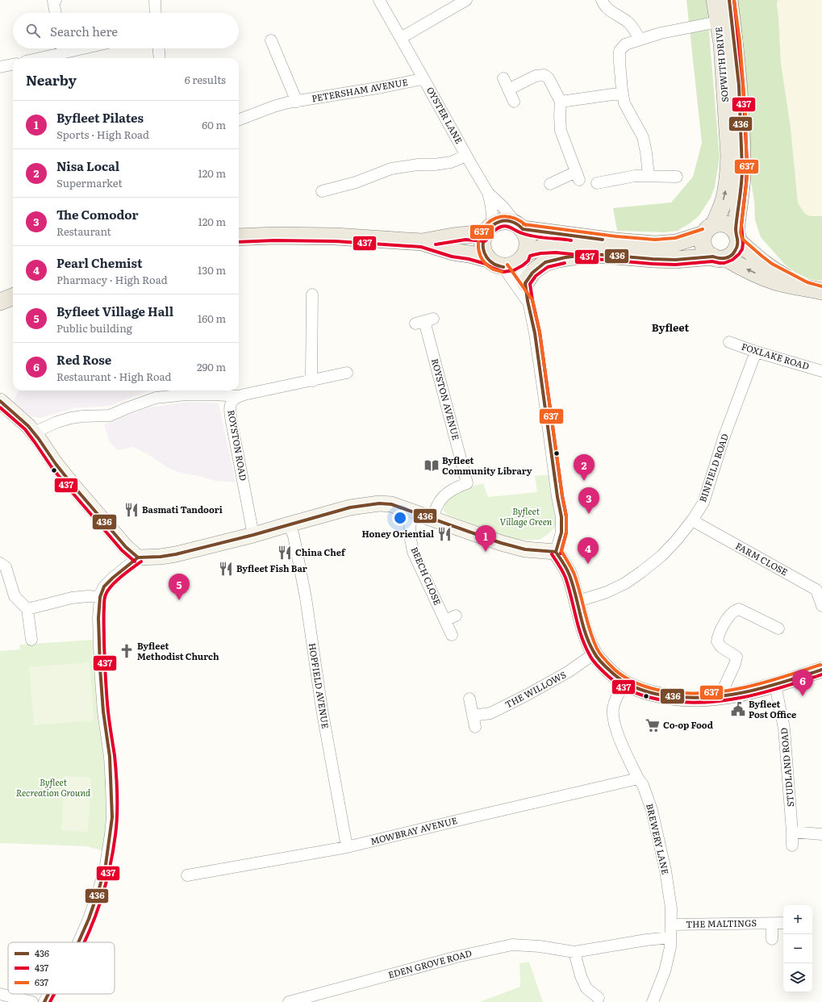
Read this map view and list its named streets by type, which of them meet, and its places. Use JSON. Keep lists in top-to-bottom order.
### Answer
{
  "streets": {
    "main road": ["SOPWITH DRIVE"],
    "street": [
      "PETERSHAM AVENUE",
      "OYSTER LANE",
      "FOXLAKE ROAD",
      "ROYSTON AVENUE",
      "ROYSTON ROAD",
      "BINFIELD ROAD",
      "FARM CLOSE",
      "BEECH CLOSE",
      "HOPFIELD AVENUE",
      "THE WILLOWS",
      "STUDLAND ROAD",
      "MOWBRAY AVENUE",
      "BREWERY LANE",
      "THE MALTINGS",
      "EDEN GROVE ROAD"
    ]
  },
  "crossings": [
    ["PETERSHAM AVENUE", "OYSTER LANE"],
    ["FOXLAKE ROAD", "BINFIELD ROAD"],
    ["BINFIELD ROAD", "FARM CLOSE"],
    ["HOPFIELD AVENUE", "MOWBRAY AVENUE"],
    ["MOWBRAY AVENUE", "BREWERY LANE"],
    ["BREWERY LANE", "THE MALTINGS"],
    ["BREWERY LANE", "EDEN GROVE ROAD"]
  ],
  "districts": ["Byfleet"],
  "parks": ["Byfleet Village Green", "Byfleet Recreation Ground"],
  "places": {
    "library": ["Byfleet Community Library"],
    "restaurant": [
      "Basmati Tandoori",
      "Honey Oriential",
      "China Chef",
      "Byfleet Fish Bar"
    ],
    "church": ["Byfleet Methodist Church"],
    "public building": ["Byfleet Post Office"],
    "supermarket": ["Co-op Food"]
  },
  "lines": ["transit line 436", "transit line 437", "transit line 637"],
  "legend": ["436", "437", "637"],
  "page": {
    "search": "Search here",
    "heading": ["Nearby", "6 results"],
    "list": [
      {
        "mark": "1",
        "name": "Byfleet Pilates",
        "note": "Sports · High Road",
        "value": "60 m"
      },
      {
        "mark": "2",
        "name": "Nisa Local",
        "note": "Supermarket",
        "value": "120 m"
      },
      {
        "mark": "3",
        "name": "The Comodor",
        "note": "Restaurant",
        "value": "120 m"
      },
      {
        "mark": "4",
        "name": "Pearl Chemist",
        "note": "Pharmacy · High Road",
        "value": "130 m"
      },
      {
        "mark": "5",
        "name": "Byfleet Village Hall",
        "note": "Public building",
        "value": "160 m"
      },
      {
        "mark": "6",
        "name": "Red Rose",
        "note": "Restaurant · High Road",
        "value": "290 m"
      }
    ],
    "pins": [
      "2",
      "3",
      "1",
      "4",
      "5",
      "6"
    ],
    "map_buttons": ["+", "−"]
  }
}
